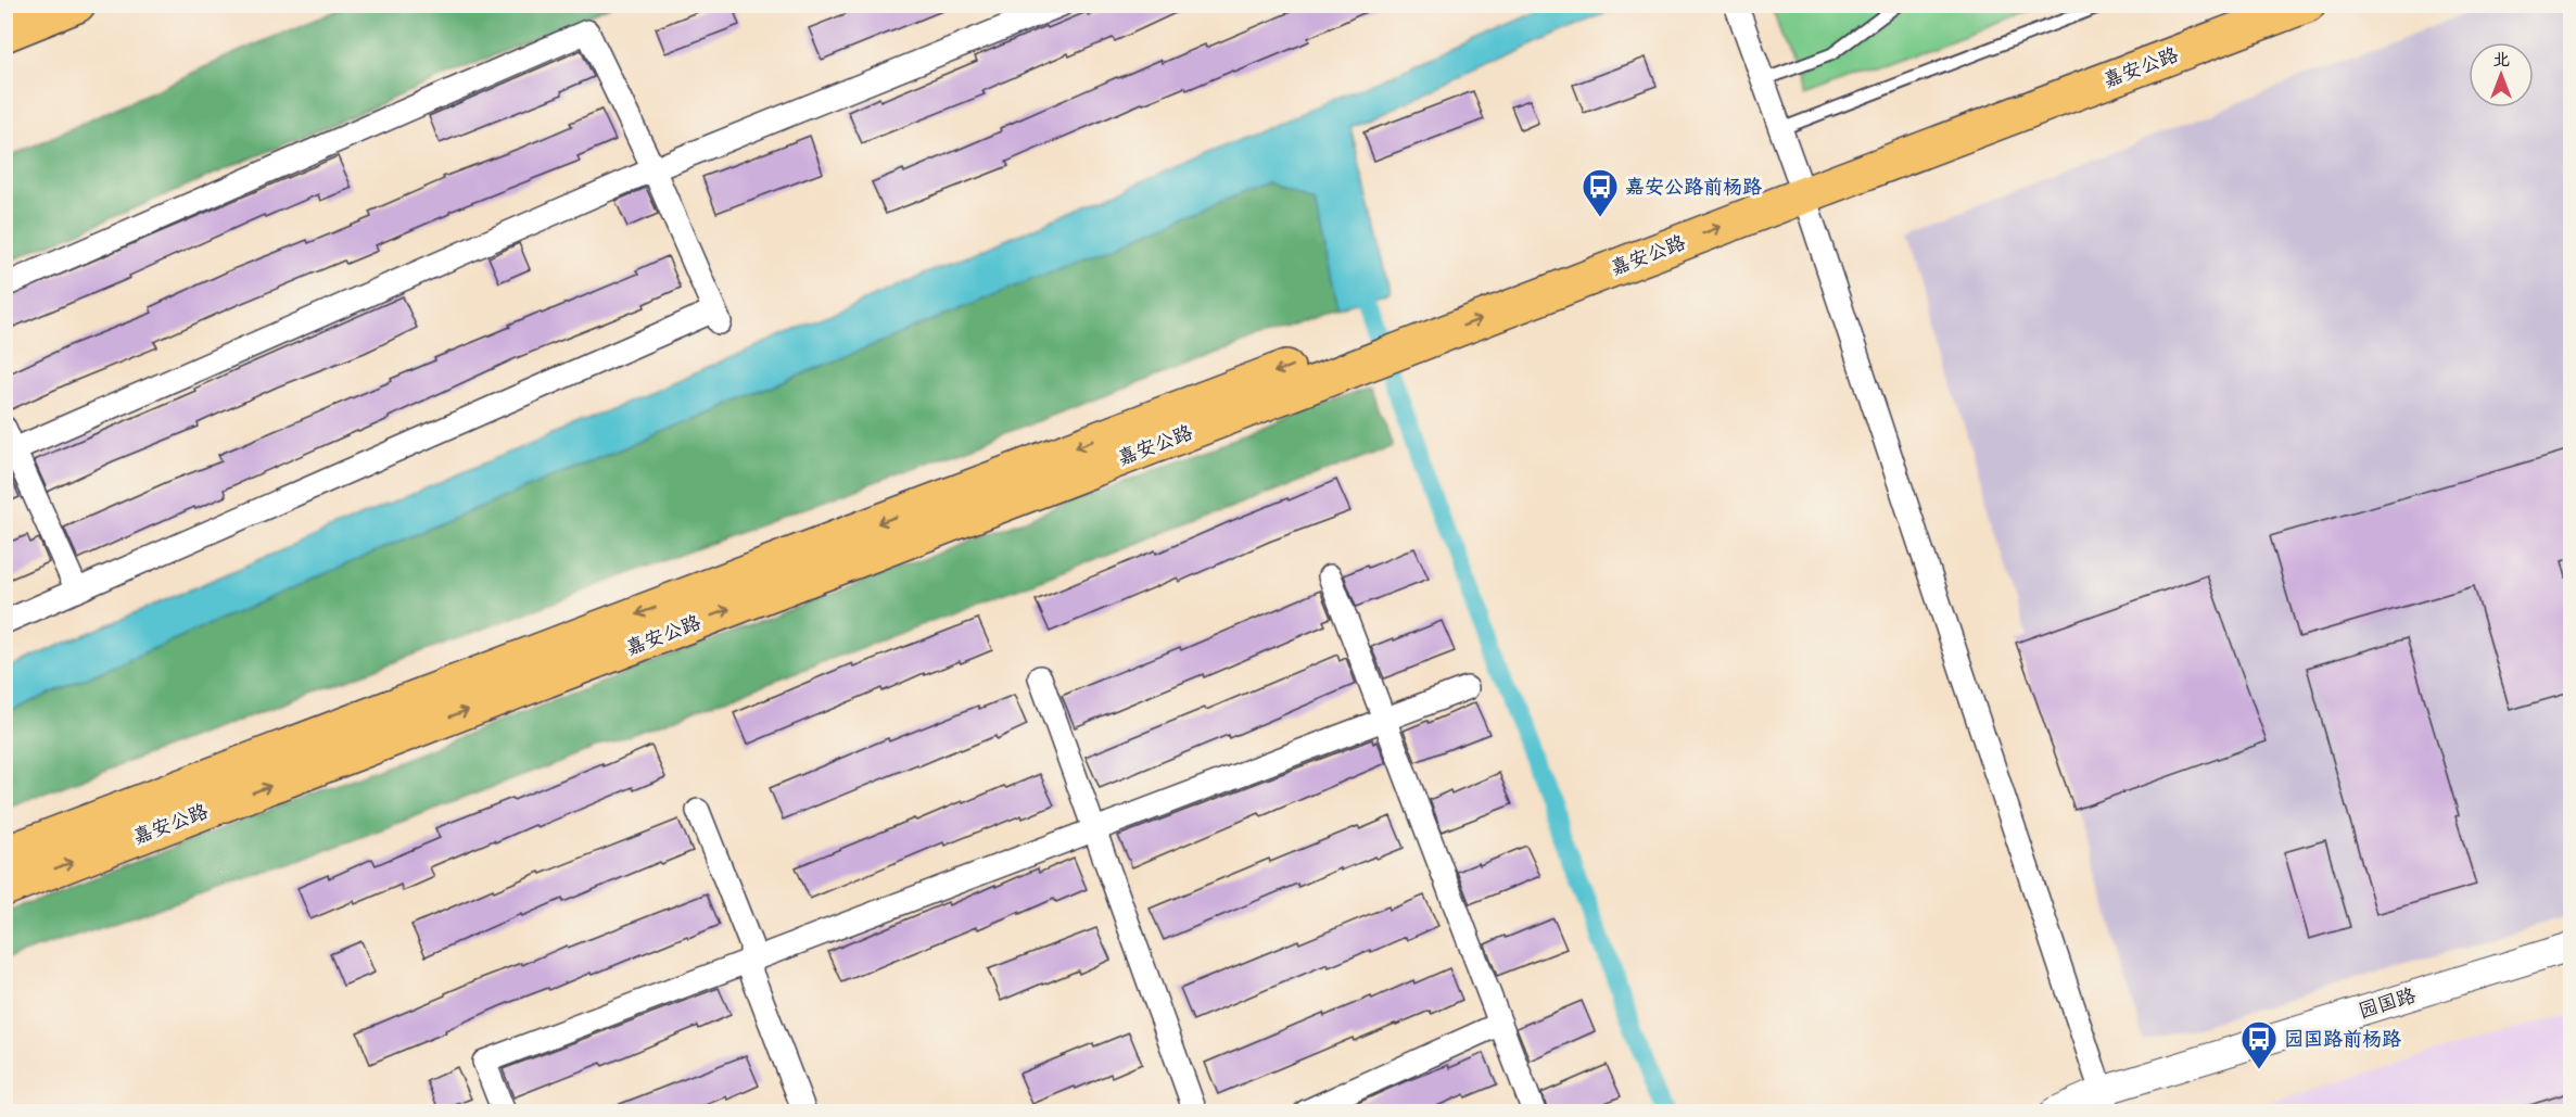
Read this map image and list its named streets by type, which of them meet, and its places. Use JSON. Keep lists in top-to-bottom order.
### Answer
{
  "streets": {
    "main road": ["嘉安公路"],
    "street": ["园国路"]
  },
  "places": {
    "bus stop": ["嘉安公路前杨路", "园国路前杨路"]
  },
  "north": "top"
}
